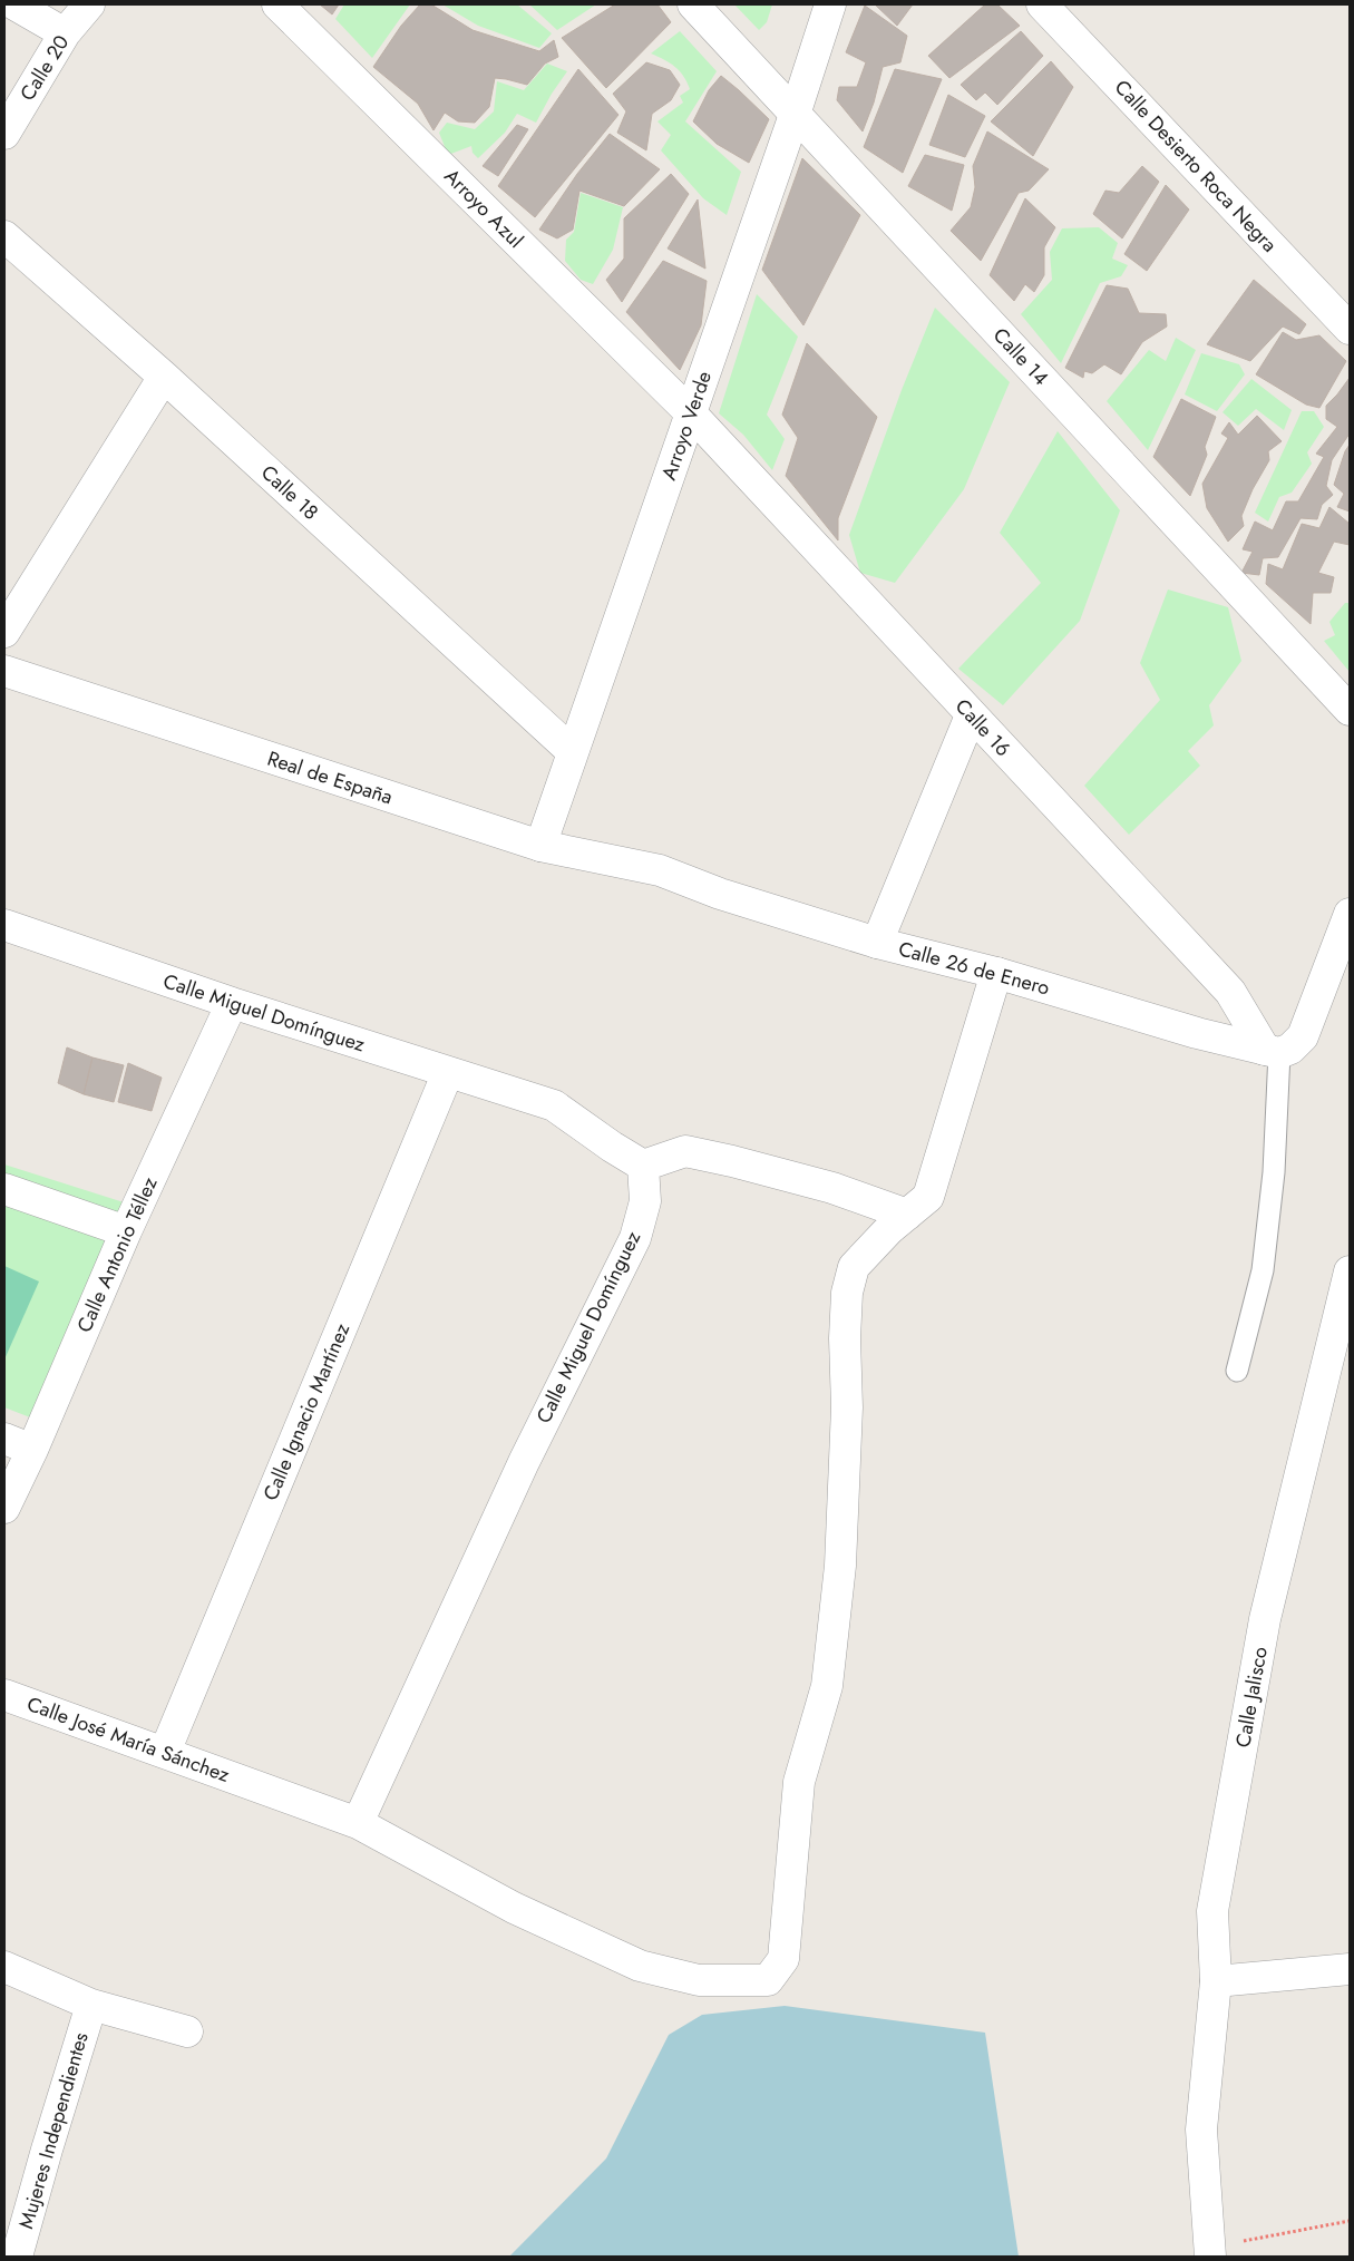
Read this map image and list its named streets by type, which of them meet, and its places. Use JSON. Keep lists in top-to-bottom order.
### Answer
{
  "streets": {
    "street": [
      "Calle 20",
      "Calle Desierto Roca Negra",
      "Arroyo Azul",
      "Calle 14",
      "Arroyo Verde",
      "Calle 18",
      "Calle 16",
      "Real de España",
      "Calle 26 de Enero",
      "Calle Miguel Domínguez",
      "Calle Antonio Téllez",
      "Calle Ignacio Martínez",
      "Calle Jalisco",
      "Calle José María Sánchez",
      "Mujeres Independientes"
    ]
  },
  "crossings": [
    ["Arroyo Azul", "Arroyo Verde"],
    ["Arroyo Azul", "Calle 16"],
    ["Calle 14", "Arroyo Verde"],
    ["Arroyo Verde", "Calle 18"],
    ["Arroyo Verde", "Calle 16"],
    ["Arroyo Verde", "Real de España"],
    ["Calle 16", "Calle 26 de Enero"],
    ["Real de España", "Calle 26 de Enero"],
    ["Calle Miguel Domínguez", "Calle Antonio Téllez"],
    ["Calle Miguel Domínguez", "Calle Ignacio Martínez"],
    ["Calle Miguel Domínguez", "Calle José María Sánchez"],
    ["Calle Ignacio Martínez", "Calle José María Sánchez"]
  ]
}
